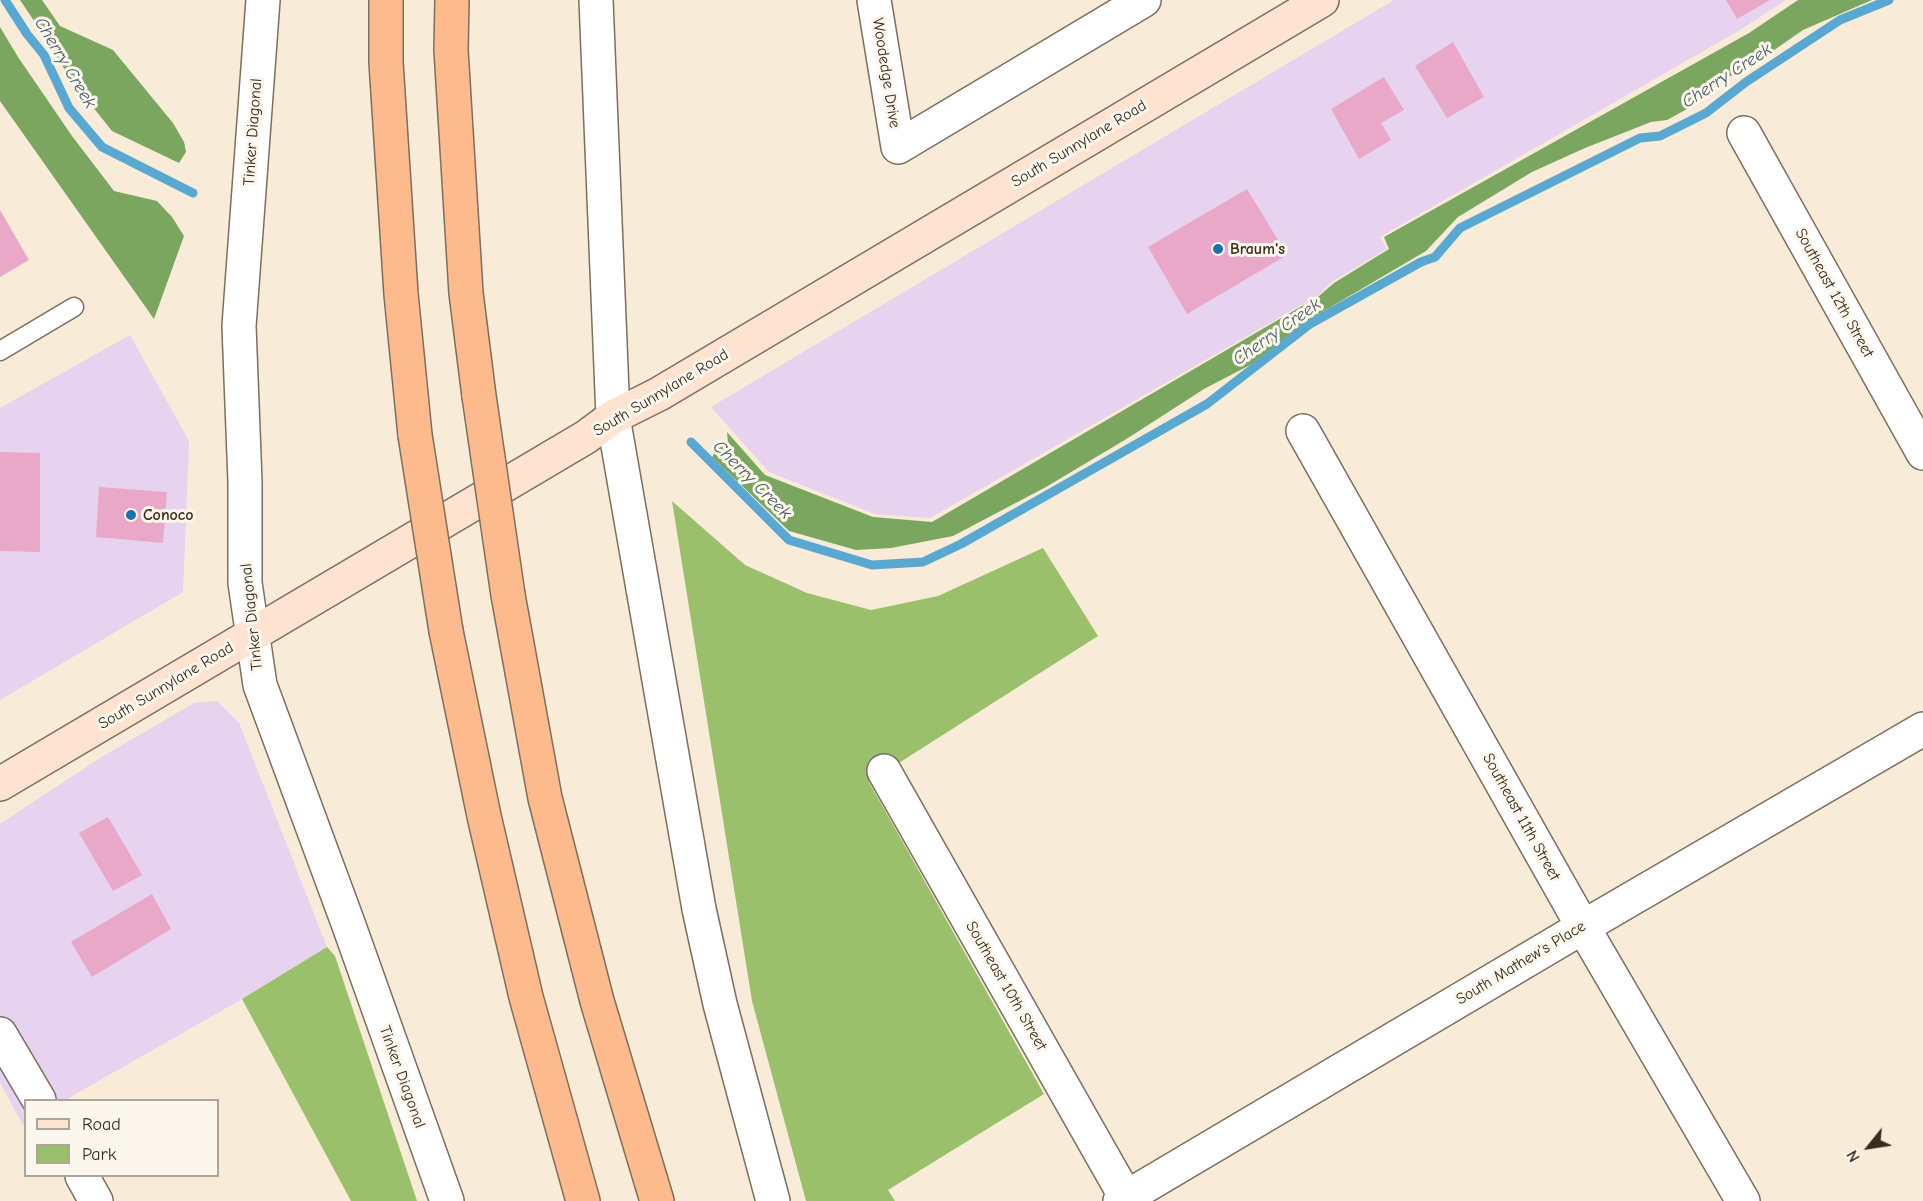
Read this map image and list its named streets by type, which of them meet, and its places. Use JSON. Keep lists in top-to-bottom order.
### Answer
{
  "streets": {
    "main road": ["South Sunnylane Road"],
    "street": [
      "Woodedge Drive",
      "Tinker Diagonal",
      "Southeast 12th Street",
      "Southeast 11th Street",
      "South Mathew's Place",
      "Southeast 10th Street"
    ]
  },
  "crossings": [
    ["Tinker Diagonal", "South Sunnylane Road"],
    ["Southeast 11th Street", "South Mathew's Place"],
    ["South Mathew's Place", "Southeast 10th Street"]
  ],
  "water": ["Cherry Creek"],
  "places": ["Braum's", "Conoco"],
  "legend": ["Road", "Park"],
  "north": "bottom left"
}
